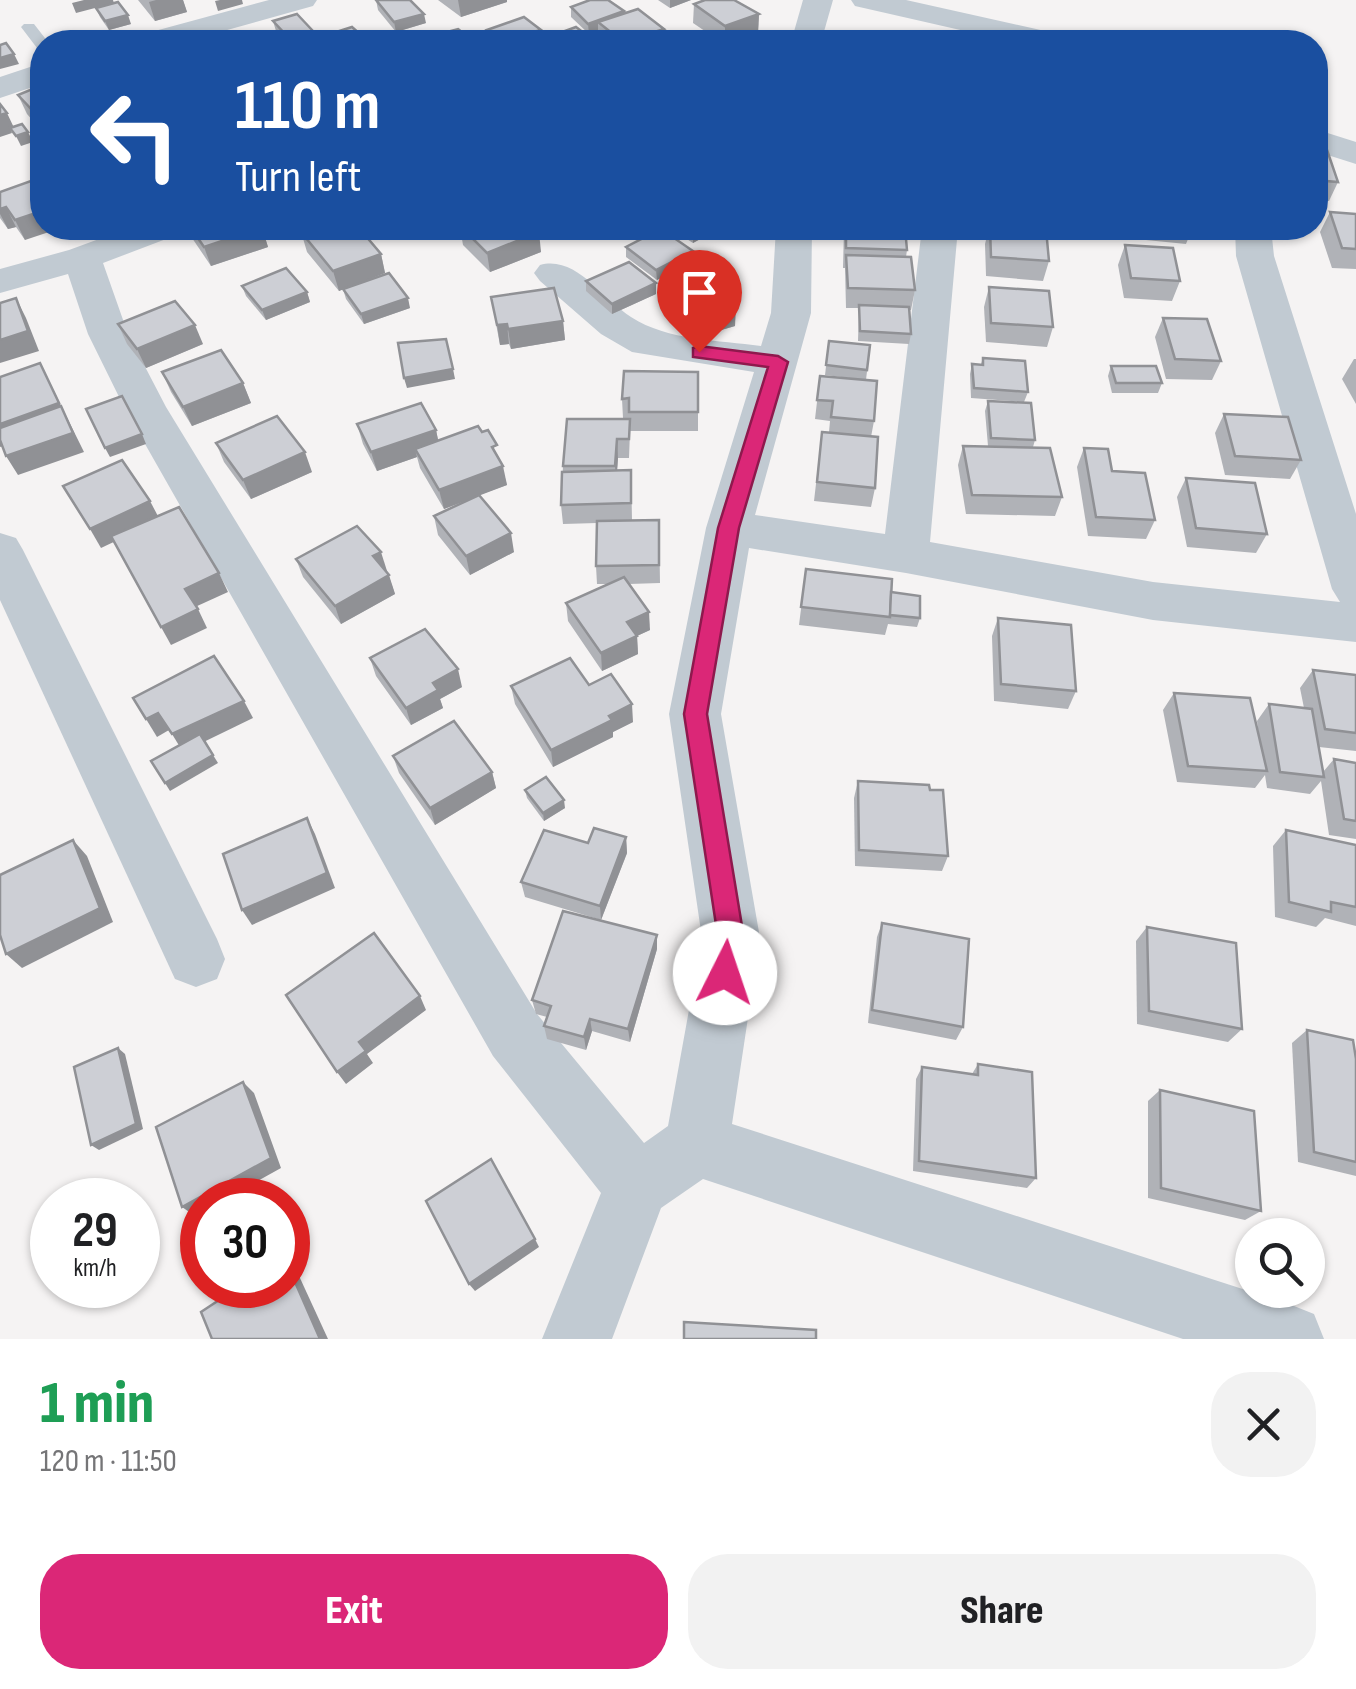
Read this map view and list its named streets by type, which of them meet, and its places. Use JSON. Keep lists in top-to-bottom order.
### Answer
{
  "page": {
    "turn": ["110 m", "Turn left"],
    "speed": "29 km/h",
    "limit": "30",
    "heading": ["1 min", "120 m · 11:50"],
    "buttons": ["Exit", "Share"]
  }
}
